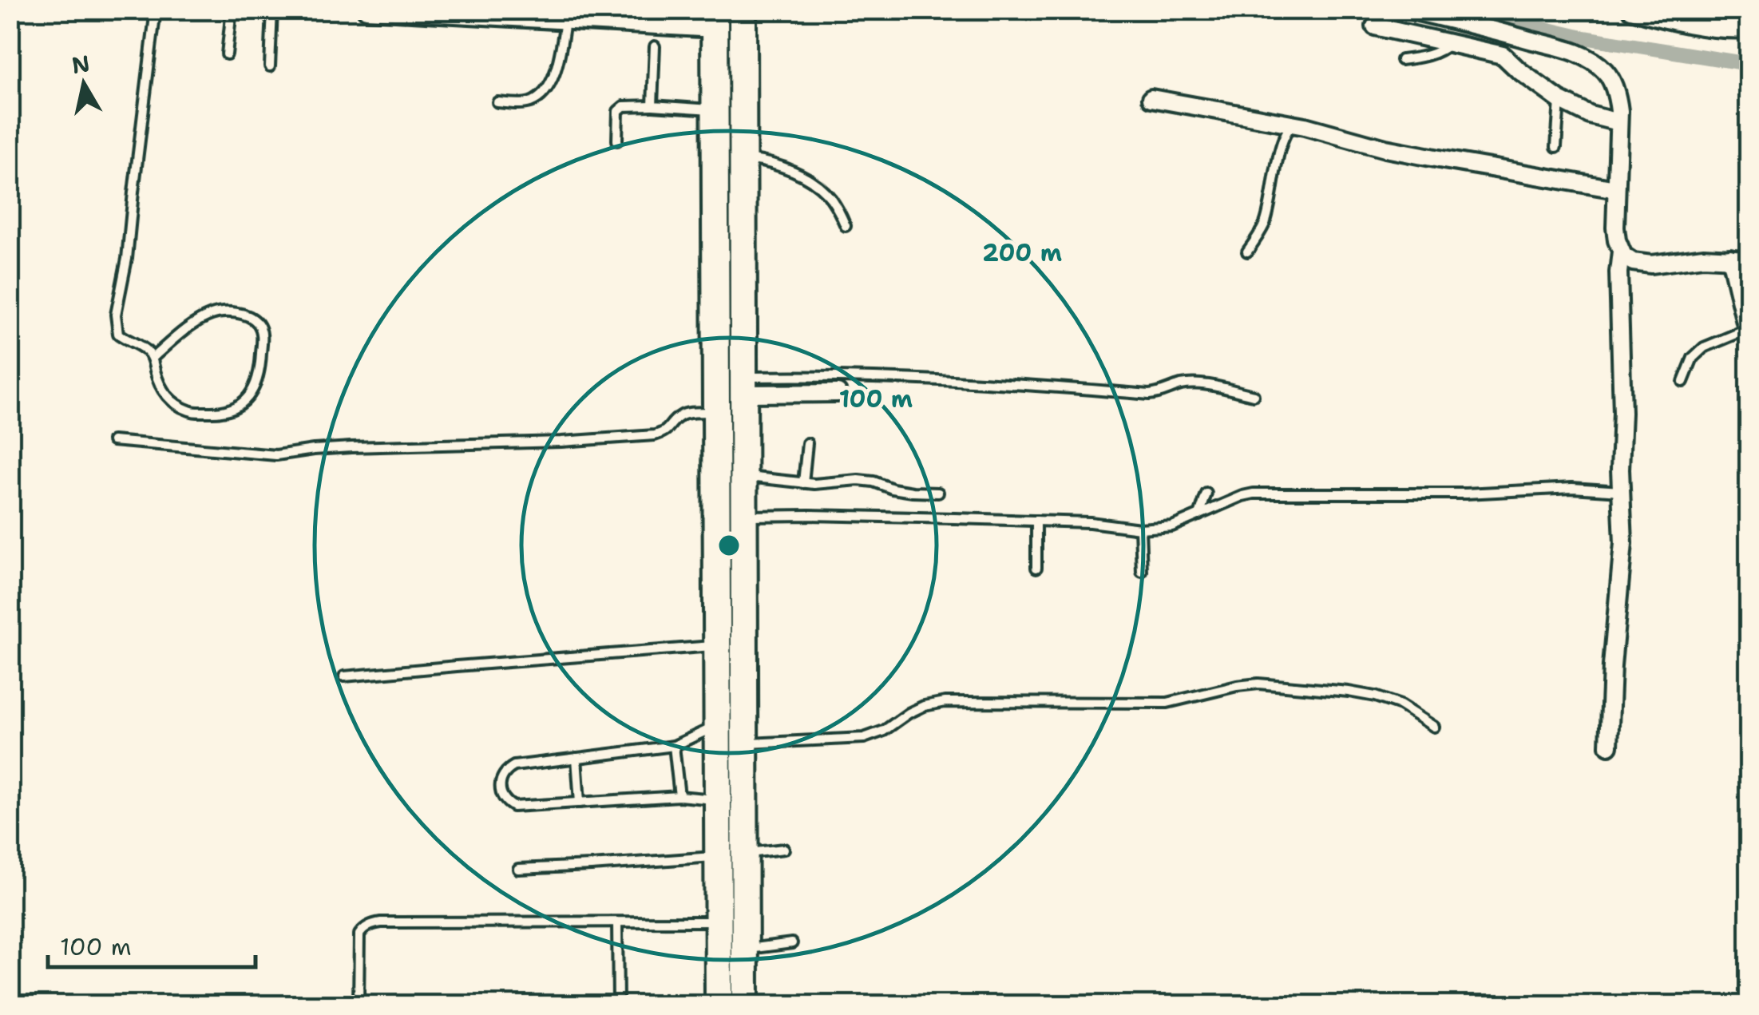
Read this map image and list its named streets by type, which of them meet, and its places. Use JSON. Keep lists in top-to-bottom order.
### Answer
{
  "scale_bar": "100 m",
  "north": "top",
  "rings": ["200 m", "100 m"]
}
